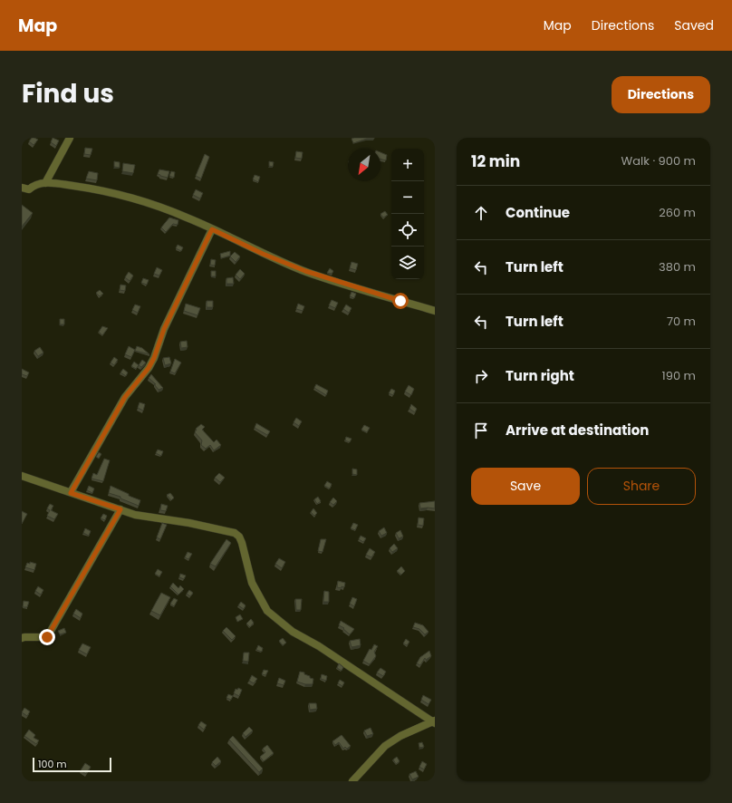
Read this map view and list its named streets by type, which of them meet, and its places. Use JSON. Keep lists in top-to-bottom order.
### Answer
{
  "scale_bar": "100 m",
  "north": "bottom left",
  "page": {
    "header": "Map",
    "nav": ["Map", "Directions", "Saved"],
    "title": "Find us",
    "buttons": [
      "Directions",
      ["Save", "Share"]
    ],
    "heading": ["12 min", "Walk · 900 m"],
    "map_buttons": ["+", "−"],
    "list": [
      ["Continue", "260 m"],
      ["Turn left", "380 m"],
      ["Turn left", "70 m"],
      ["Turn right", "190 m"],
      "Arrive at destination"
    ],
    "scale": "100 m"
  }
}
